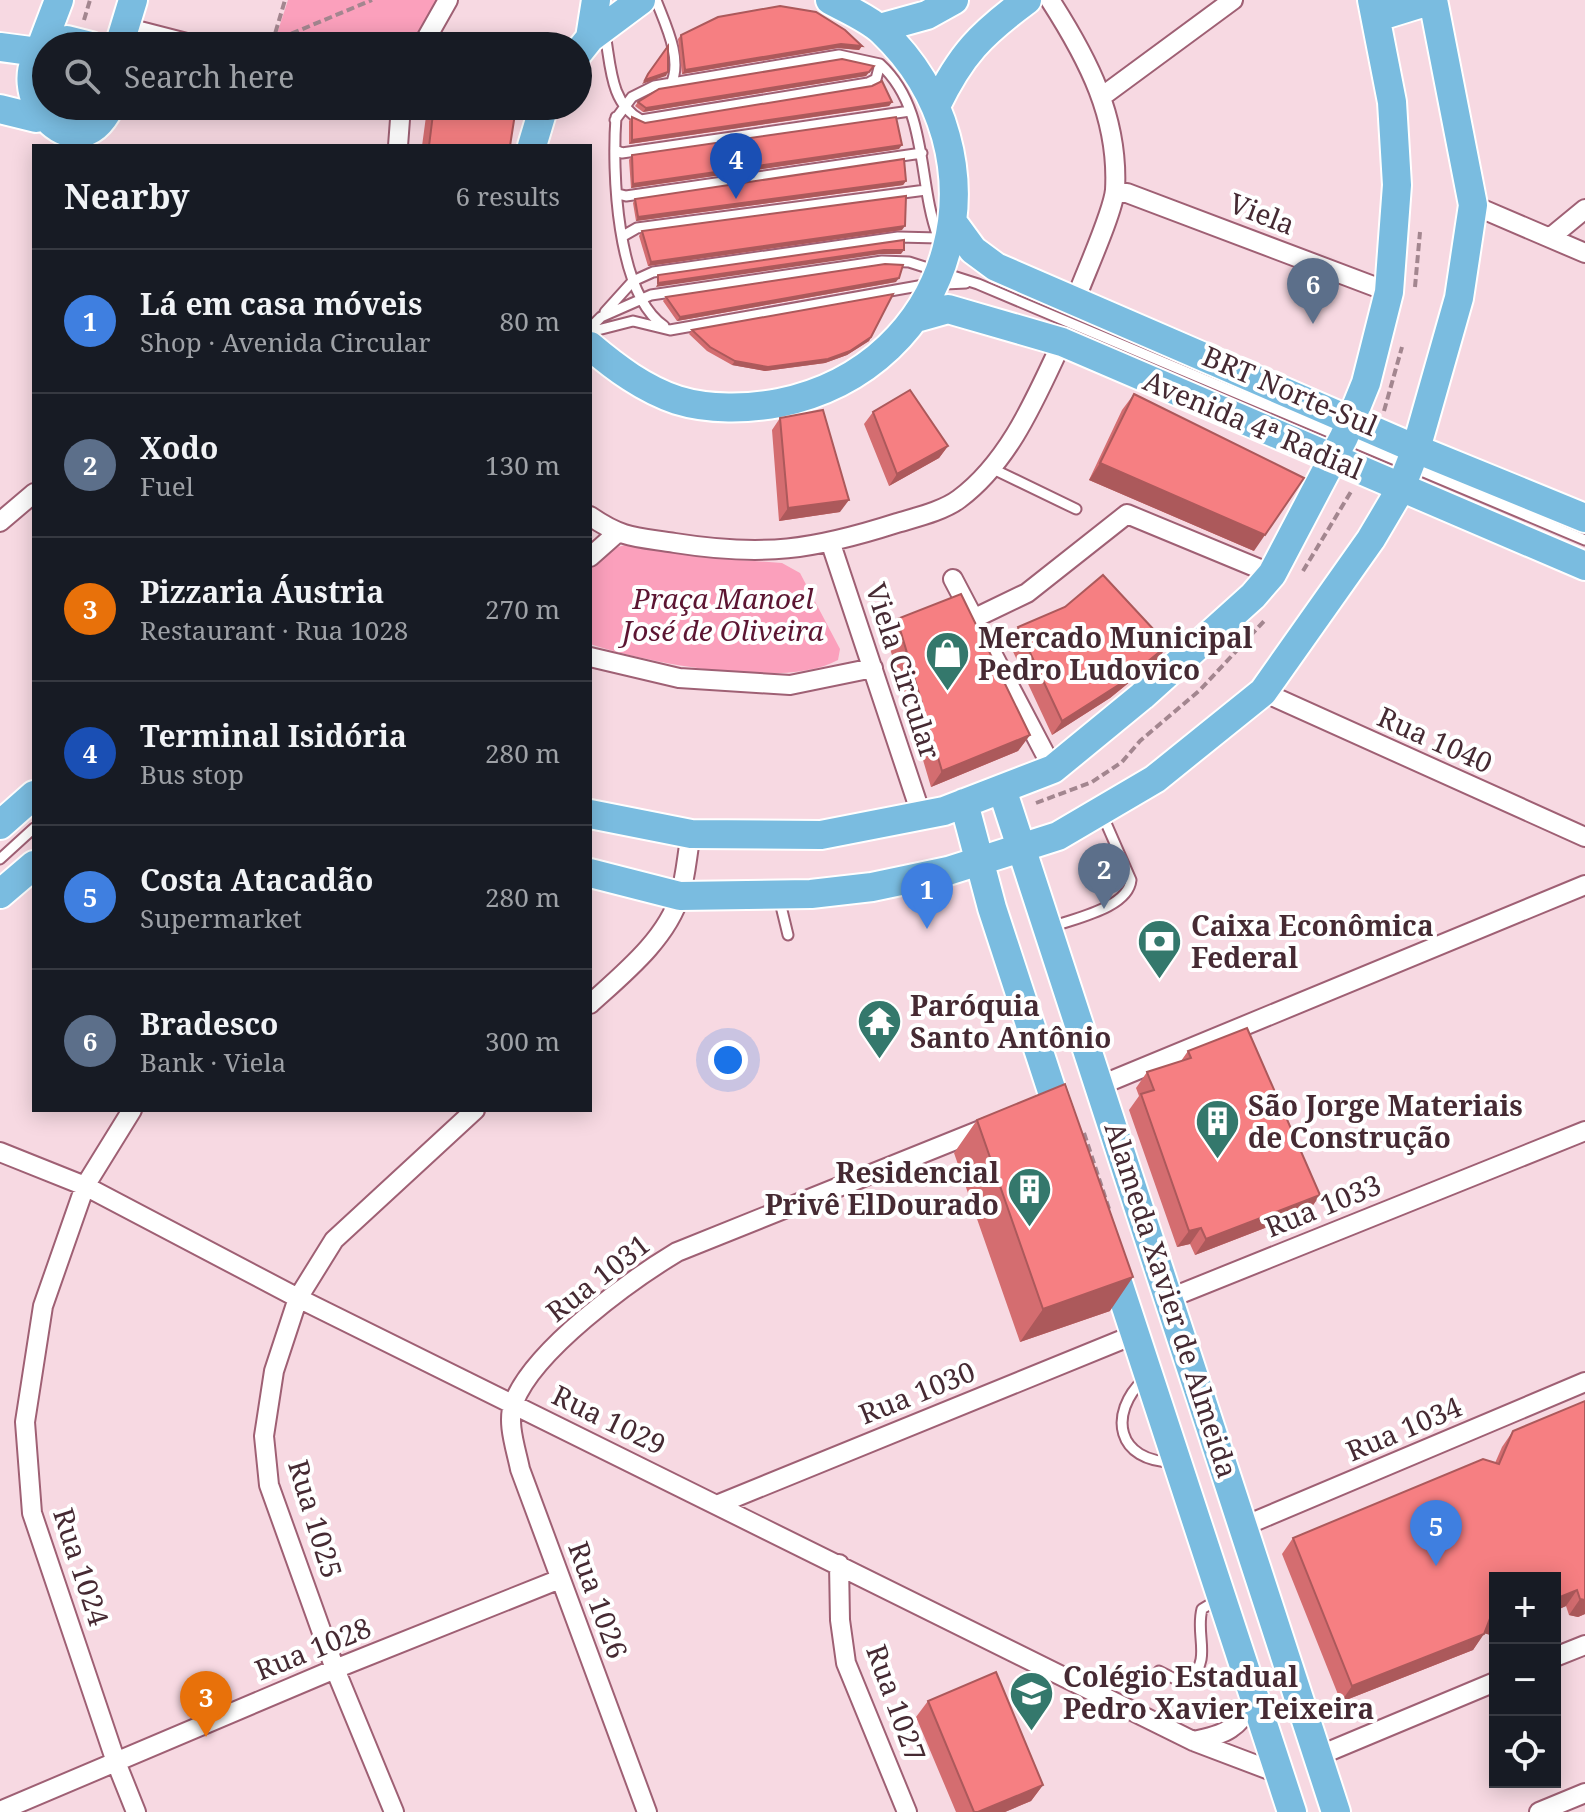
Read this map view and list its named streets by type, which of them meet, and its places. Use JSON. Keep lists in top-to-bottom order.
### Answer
{
  "streets": {
    "main road": ["Avenida 4ª Radial", "Alameda Xavier de Almeida"],
    "street": [
      "Viela",
      "Viela Circular",
      "Rua 1040",
      "Rua 1033",
      "Rua 1031",
      "Rua 1030",
      "Rua 1029",
      "Rua 1034",
      "Rua 1025",
      "Rua 1024",
      "Rua 1026",
      "Rua 1028",
      "Rua 1027"
    ],
    "lane": ["BRT Norte-Sul"]
  },
  "crossings": [
    ["BRT Norte-Sul", "Avenida 4ª Radial"],
    ["Rua 1033", "Alameda Xavier de Almeida"],
    ["Rua 1031", "Rua 1029"],
    ["Rua 1031", "Rua 1026"],
    ["Alameda Xavier de Almeida", "Rua 1030"],
    ["Alameda Xavier de Almeida", "Rua 1029"],
    ["Alameda Xavier de Almeida", "Rua 1034"],
    ["Rua 1030", "Rua 1029"],
    ["Rua 1029", "Rua 1025"],
    ["Rua 1029", "Rua 1024"],
    ["Rua 1029", "Rua 1026"],
    ["Rua 1029", "Rua 1027"],
    ["Rua 1025", "Rua 1028"],
    ["Rua 1024", "Rua 1028"],
    ["Rua 1026", "Rua 1028"]
  ],
  "parks": ["Praça Manoel José de Oliveira"],
  "places": {
    "shop": ["Mercado Municipal Pedro Ludovico"],
    "bank": ["Caixa Econômica Federal"],
    "temple": ["Paróquia Santo Antônio"],
    "building": ["São Jorge Materiais de Construção", "Residencial Privê ElDourado"],
    "school or university": ["Colégio Estadual Pedro Xavier Teixeira"]
  },
  "page": {
    "search": "Search here",
    "pins": [
      "4",
      "6",
      "2",
      "1",
      "5",
      "3"
    ],
    "heading": ["Nearby", "6 results"],
    "list": [
      {
        "mark": "1",
        "name": "Lá em casa móveis",
        "note": "Shop · Avenida Circular",
        "value": "80 m"
      },
      {
        "mark": "2",
        "name": "Xodo",
        "note": "Fuel",
        "value": "130 m"
      },
      {
        "mark": "3",
        "name": "Pizzaria Áustria",
        "note": "Restaurant · Rua 1028",
        "value": "270 m"
      },
      {
        "mark": "4",
        "name": "Terminal Isidória",
        "note": "Bus stop",
        "value": "280 m"
      },
      {
        "mark": "5",
        "name": "Costa Atacadão",
        "note": "Supermarket",
        "value": "280 m"
      },
      {
        "mark": "6",
        "name": "Bradesco",
        "note": "Bank · Viela",
        "value": "300 m"
      }
    ],
    "map_buttons": ["+", "−"]
  }
}
